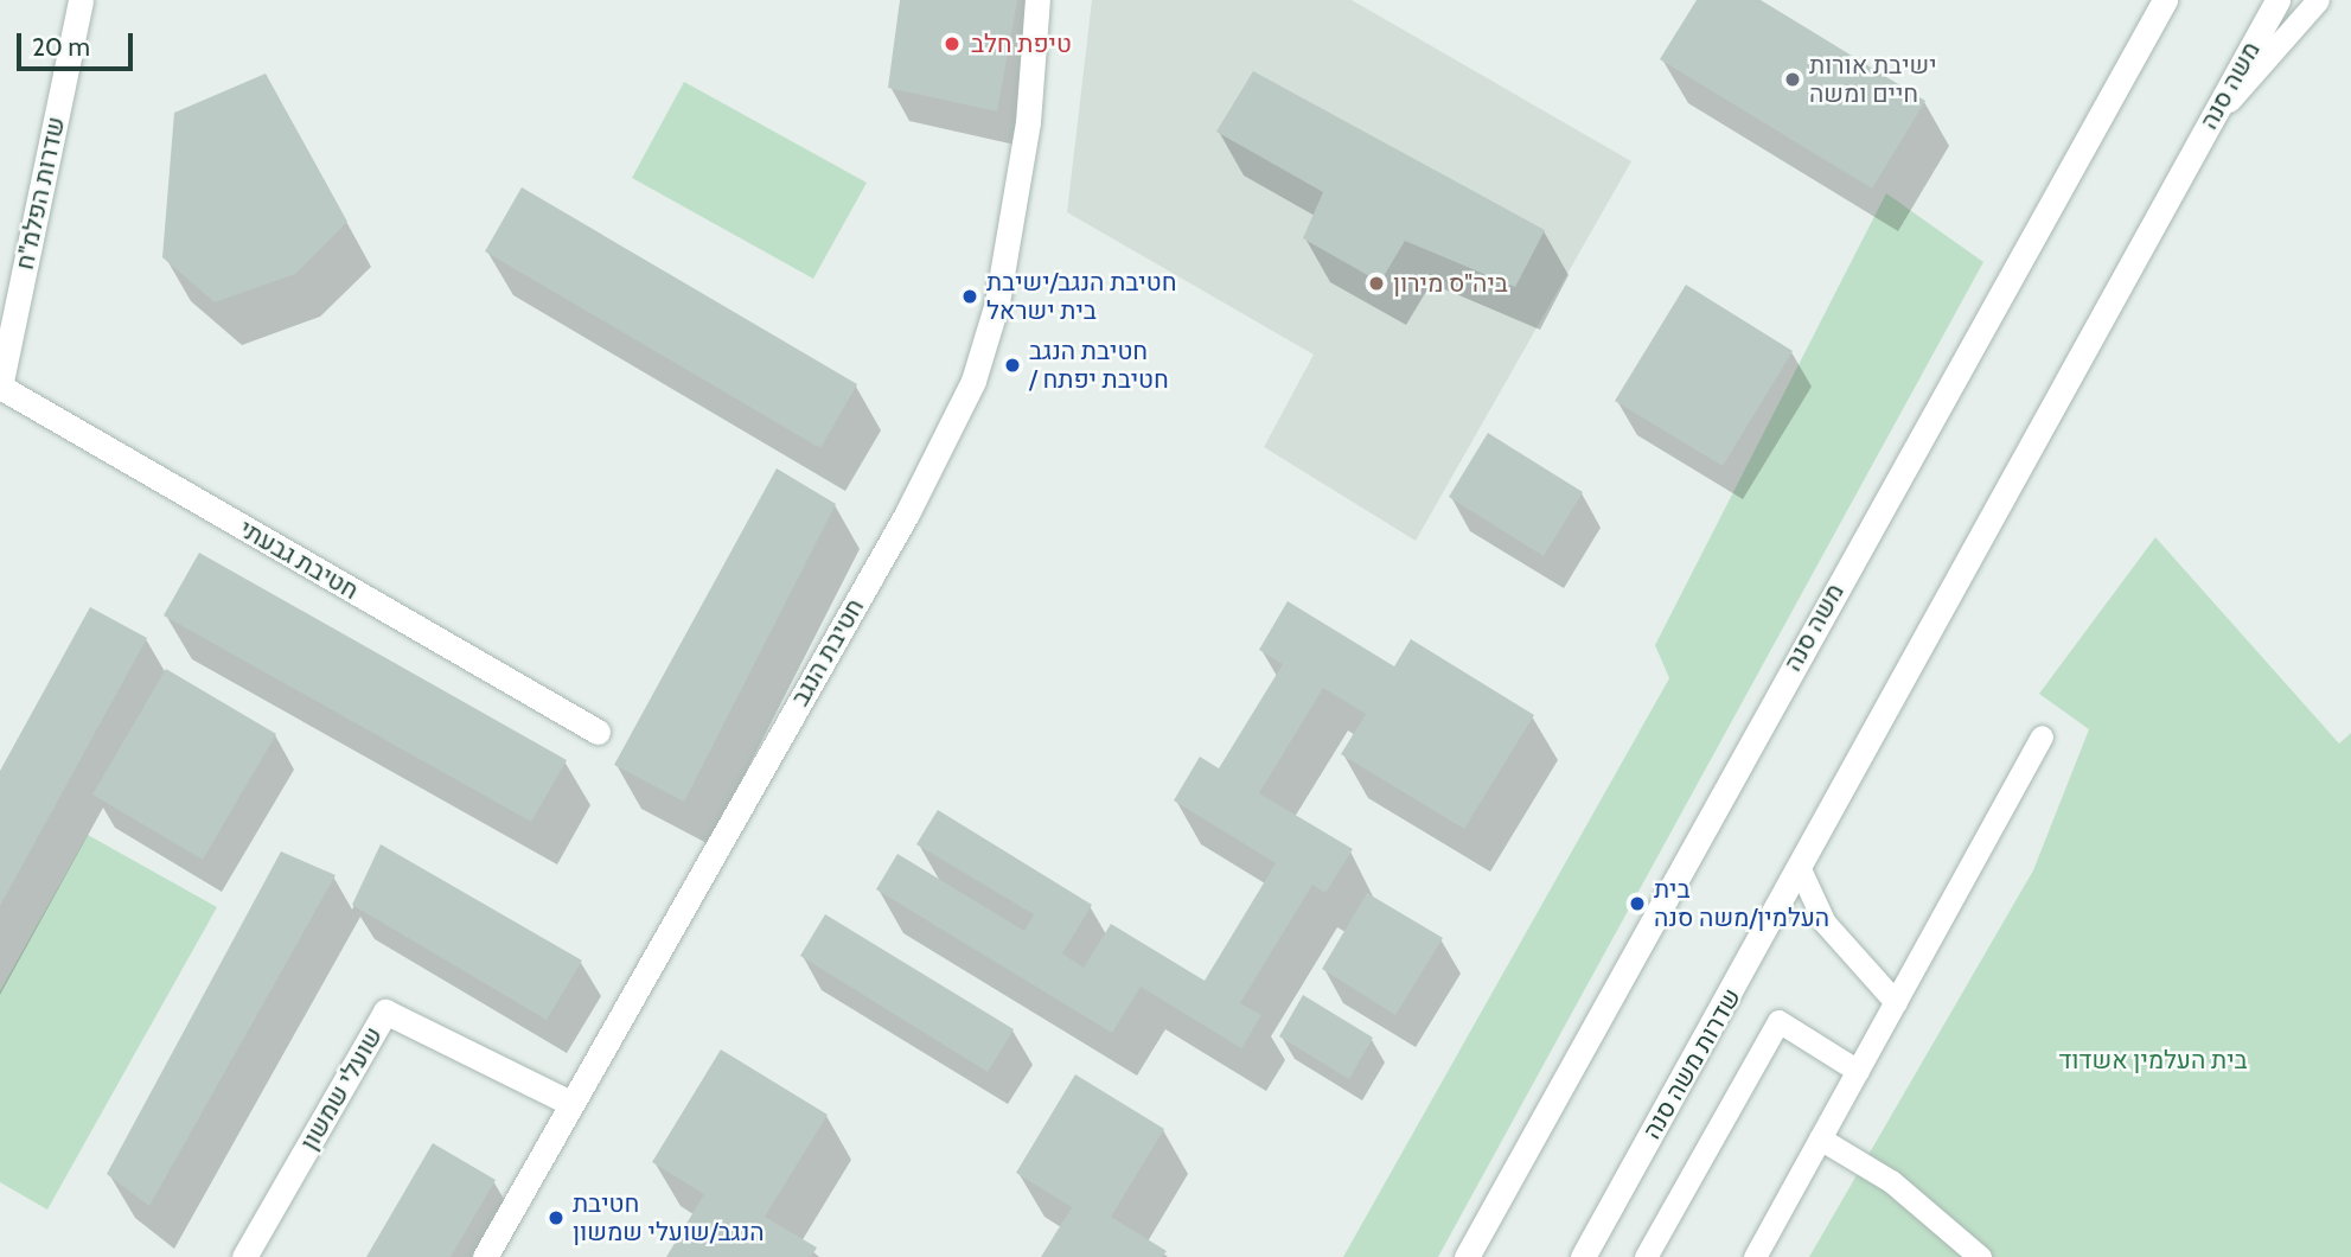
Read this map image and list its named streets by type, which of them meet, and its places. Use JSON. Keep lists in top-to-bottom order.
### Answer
{
  "streets": {
    "street": [
      "משה סנה",
      "שדרות הפלמ\"ח",
      "חטיבת גבעתי",
      "חטיבת הנגב",
      "שדרות משה סנה",
      "שועלי שמשון"
    ]
  },
  "crossings": [
    ["משה סנה", "שדרות משה סנה"],
    ["שדרות הפלמ\"ח", "חטיבת גבעתי"],
    ["חטיבת הנגב", "שועלי שמשון"]
  ],
  "parks": ["בית העלמין אשדוד"],
  "places": [
    "טיפת חלב",
    "ישיבת אורות חיים ומשה",
    "ביה\"ס מירון",
    "חטיבת הנגב/ישיבת בית ישראל",
    "חטיבת הנגב / חטיבת יפתח",
    "בית העלמין/משה סנה",
    "חטיבת הנגב/שועלי שמשון"
  ],
  "scale_bar": "20 m"
}
